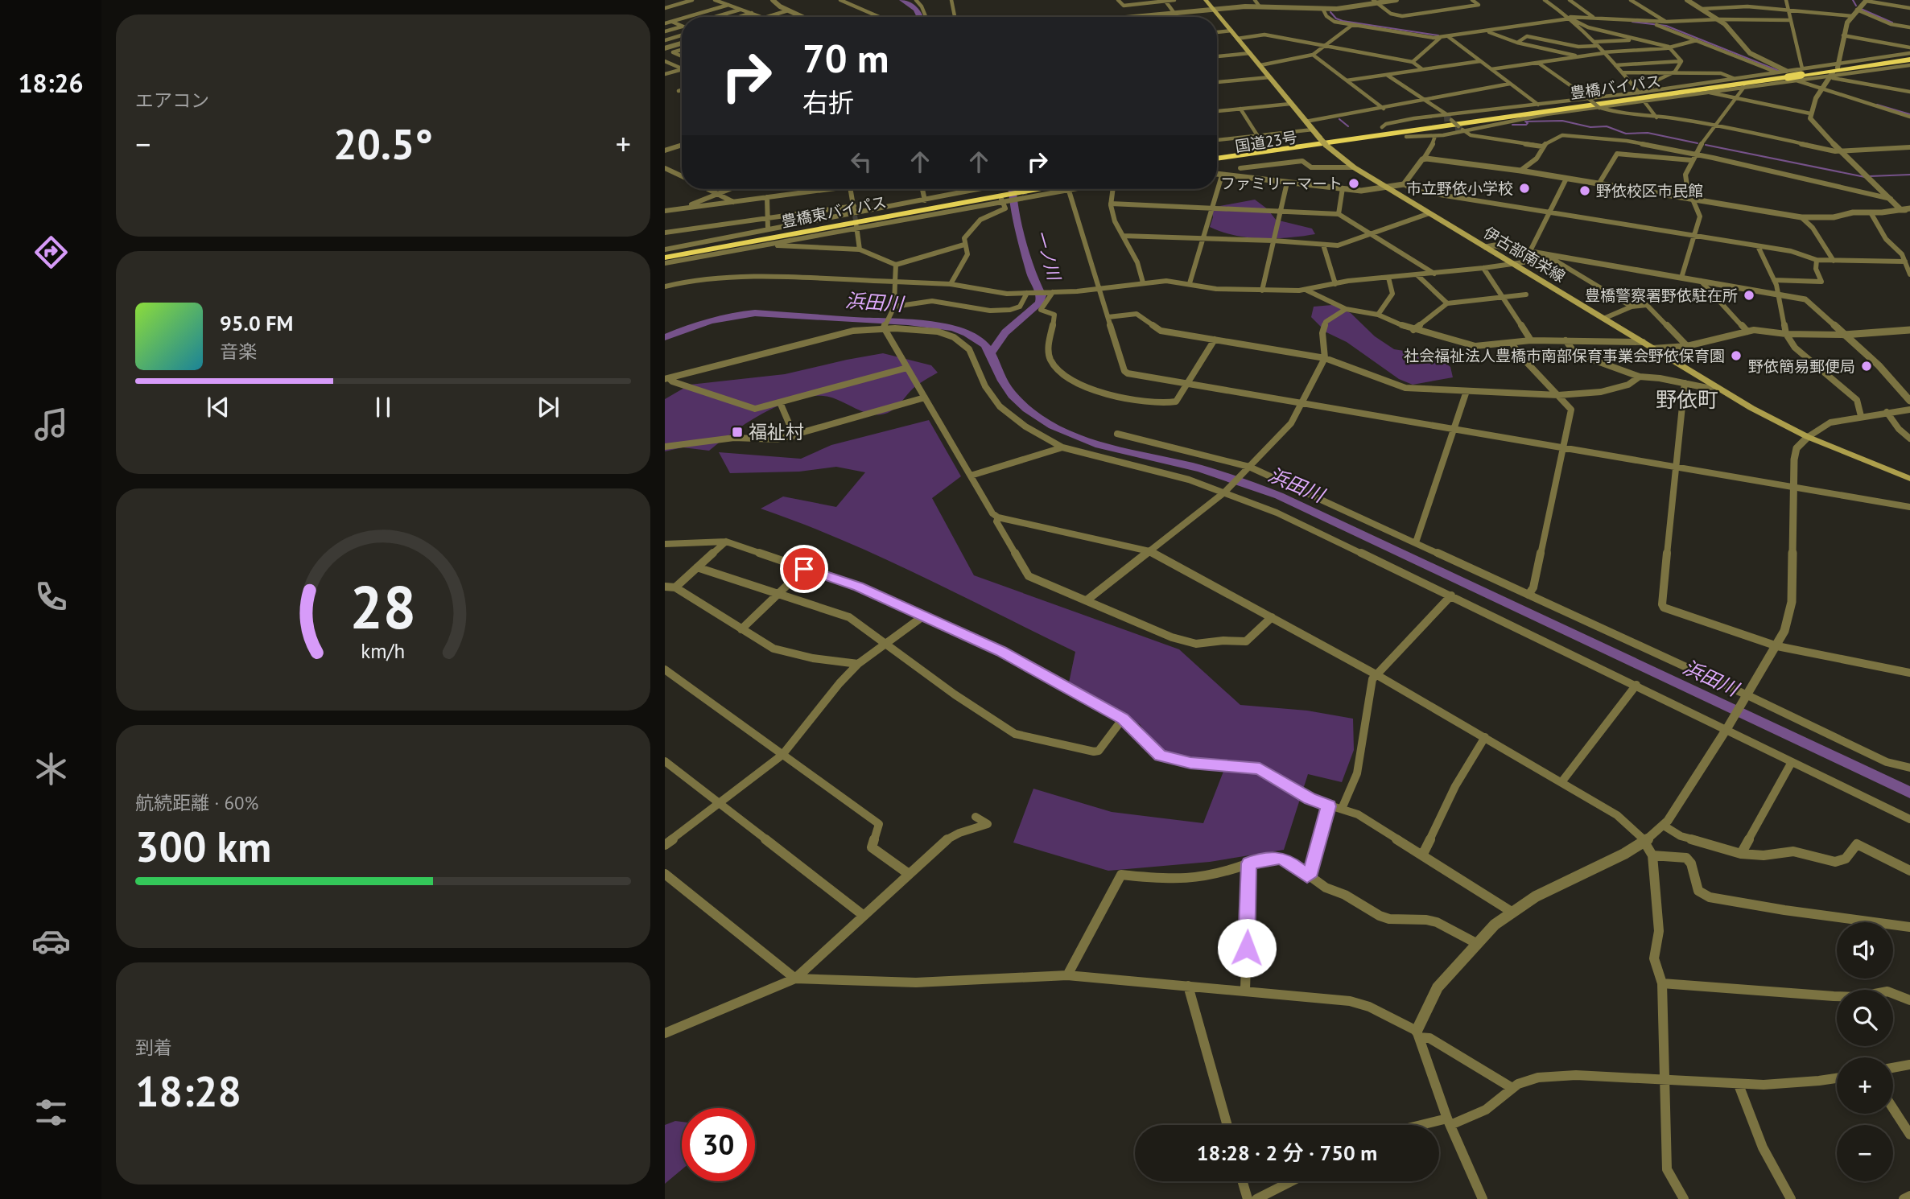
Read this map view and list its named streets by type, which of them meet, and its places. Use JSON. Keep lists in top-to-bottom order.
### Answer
{
  "streets": {
    "highway": ["豊橋バイパス", "国道23号", "豊橋東バイパス"],
    "main road": ["伊古部南栄線"]
  },
  "crossings": [
    ["豊橋バイパス", "国道23号"],
    ["豊橋バイパス", "伊古部南栄線"],
    ["国道23号", "伊古部南栄線"]
  ],
  "districts": ["野依町"],
  "water": ["一ノ川", "浜田川"],
  "places": {
    "other": [
      "ファミリーマート",
      "市立野依小学校",
      "野依校区市民館",
      "豊橋警察署野依駐在所",
      "社会福祉法人豊橋市南部保育事業会野依保育園",
      "野依簡易郵便局"
    ],
    "transit": ["福祉村"]
  },
  "page": {
    "tabs": "18:26",
    "tile": [
      "エアコン",
      ["航続距離 · 60%", "300 km"],
      ["到着", "18:28"]
    ],
    "turn": ["70 m", "右折"],
    "heat": ["−", "20.5°", "+"],
    "song": ["95.0 FM", "音楽"],
    "map_buttons": ["+", "−"],
    "limit": "30",
    "trip": "18:28 · 2 分 · 750 m",
    "gauge": ["28", "km/h"]
  }
}
